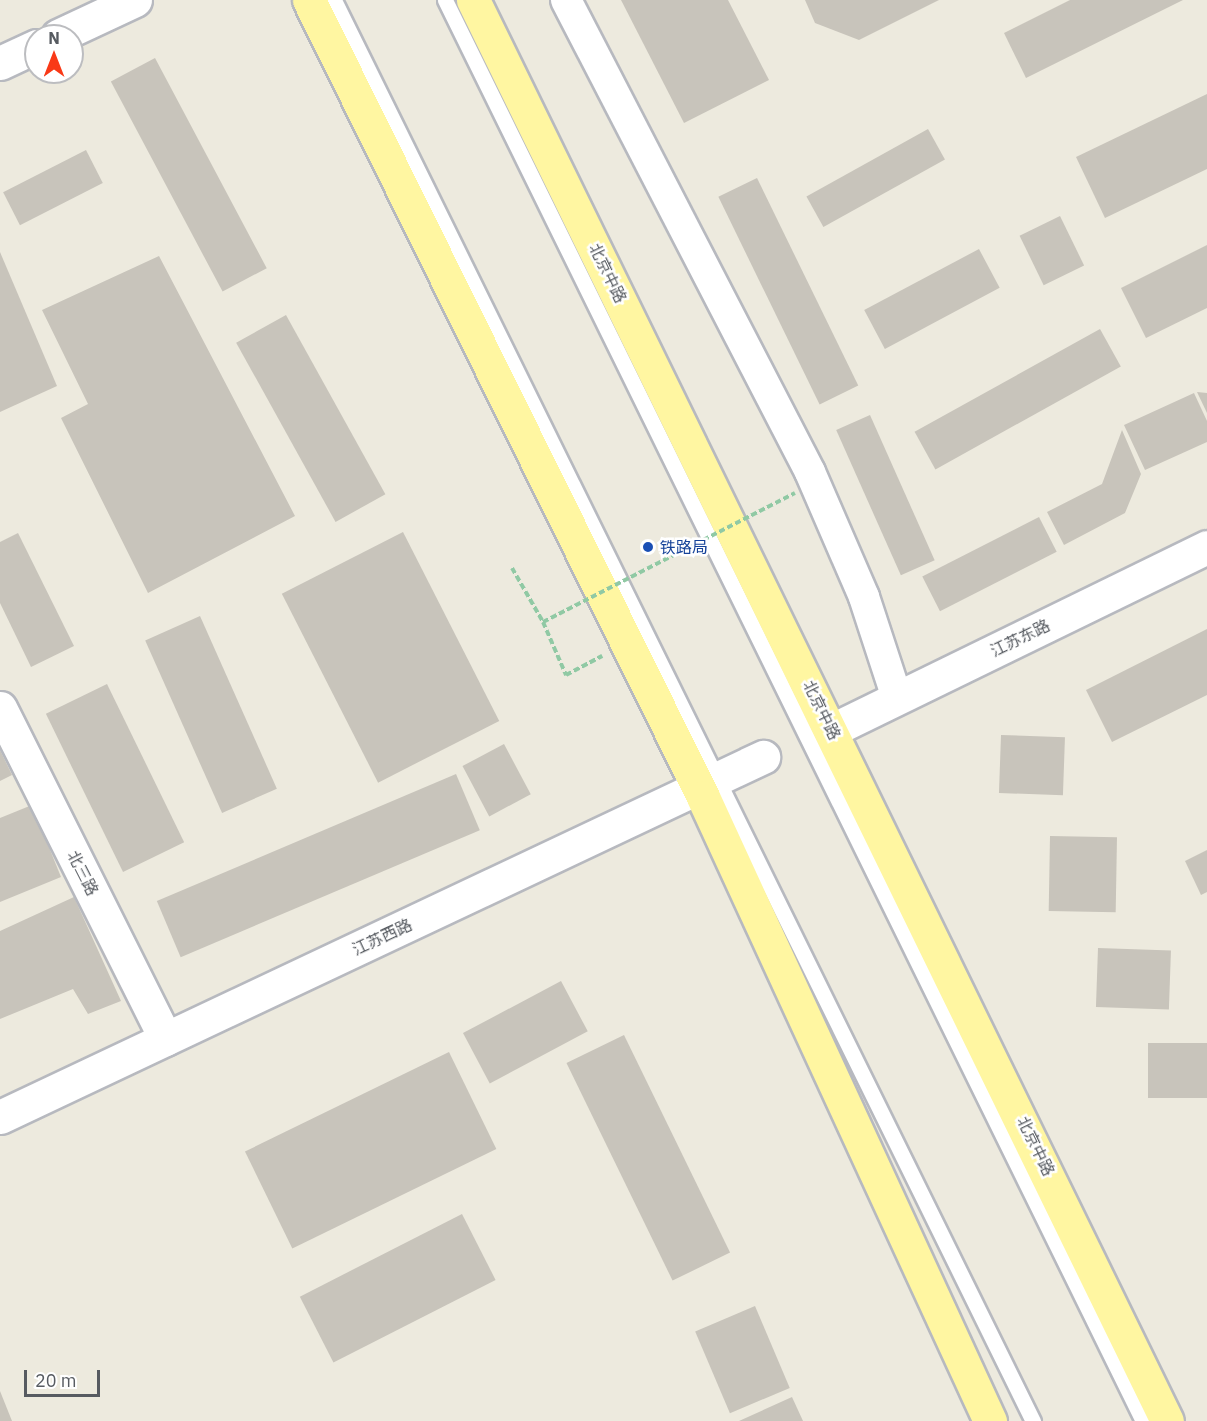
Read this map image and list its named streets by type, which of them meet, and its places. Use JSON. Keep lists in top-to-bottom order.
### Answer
{
  "streets": {
    "main road": ["北京中路"],
    "street": ["江苏东路", "北三路", "江苏西路"]
  },
  "crossings": [
    ["北京中路", "江苏东路"],
    ["北三路", "江苏西路"]
  ],
  "places": ["铁路局"],
  "scale_bar": "20 m",
  "north": "top"
}
